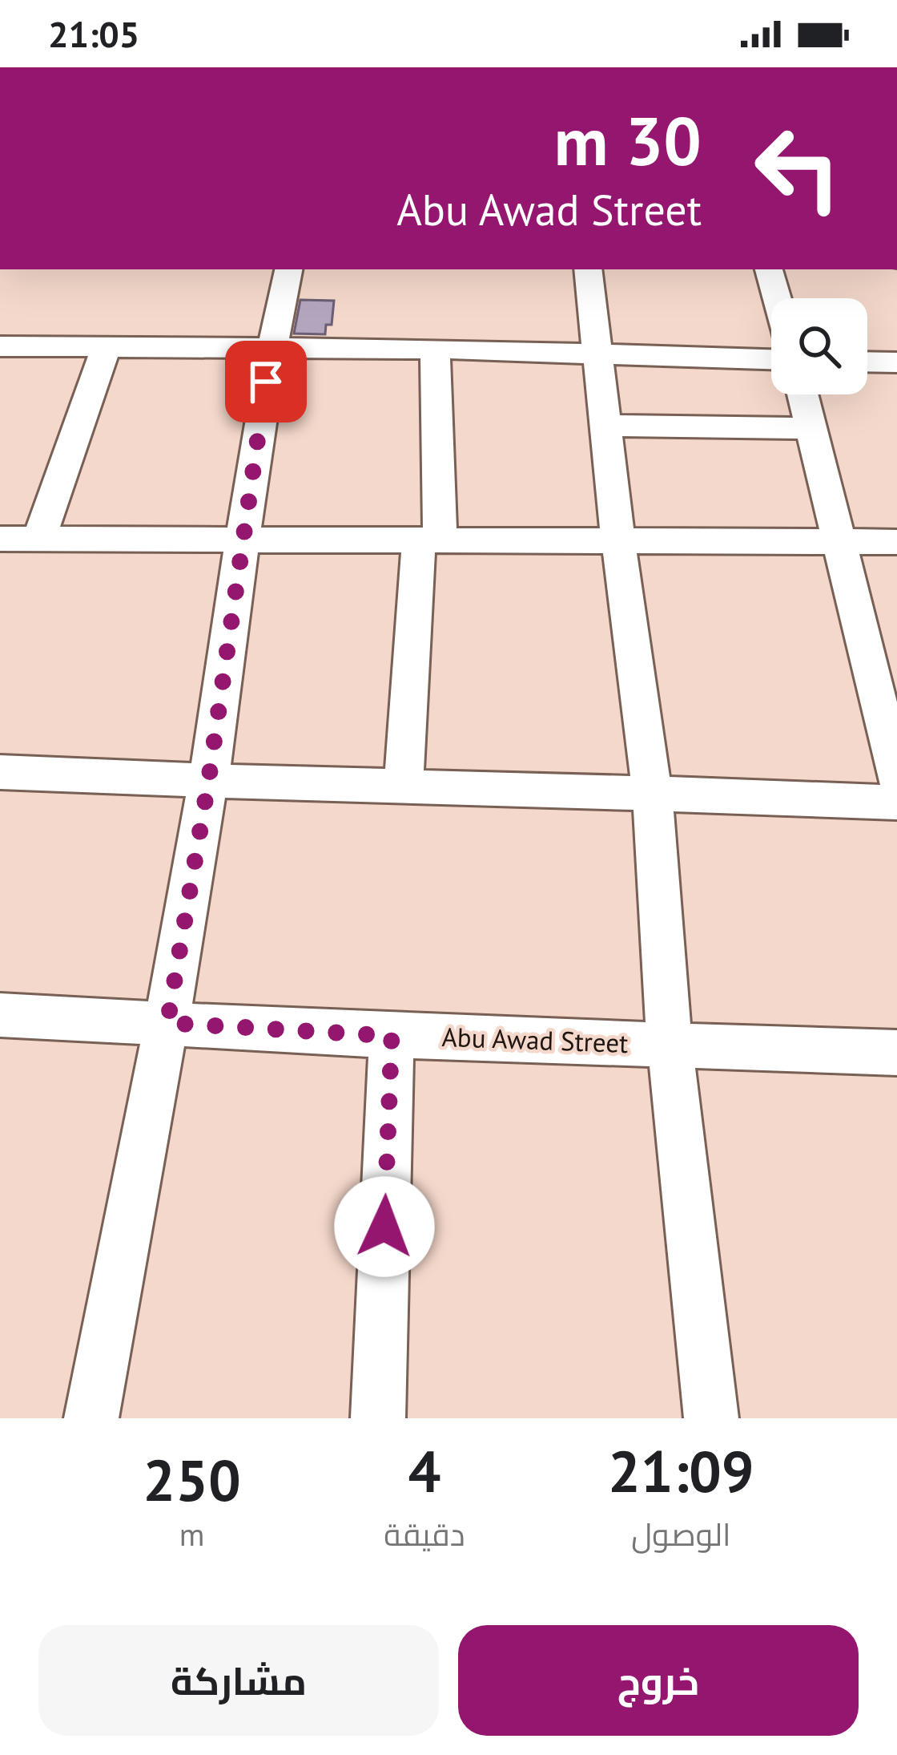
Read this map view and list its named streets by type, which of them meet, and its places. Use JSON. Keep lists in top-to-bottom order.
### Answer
{
  "streets": {
    "street": ["Abu Awad Street"]
  },
  "page": {
    "status": "21:05",
    "turn": ["30 m", "Abu Awad Street"],
    "eta": [
      "21:09",
      "الوصول",
      "4",
      "دقيقة",
      "250",
      "m"
    ],
    "buttons": ["خروج", "مشاركة"]
  }
}
